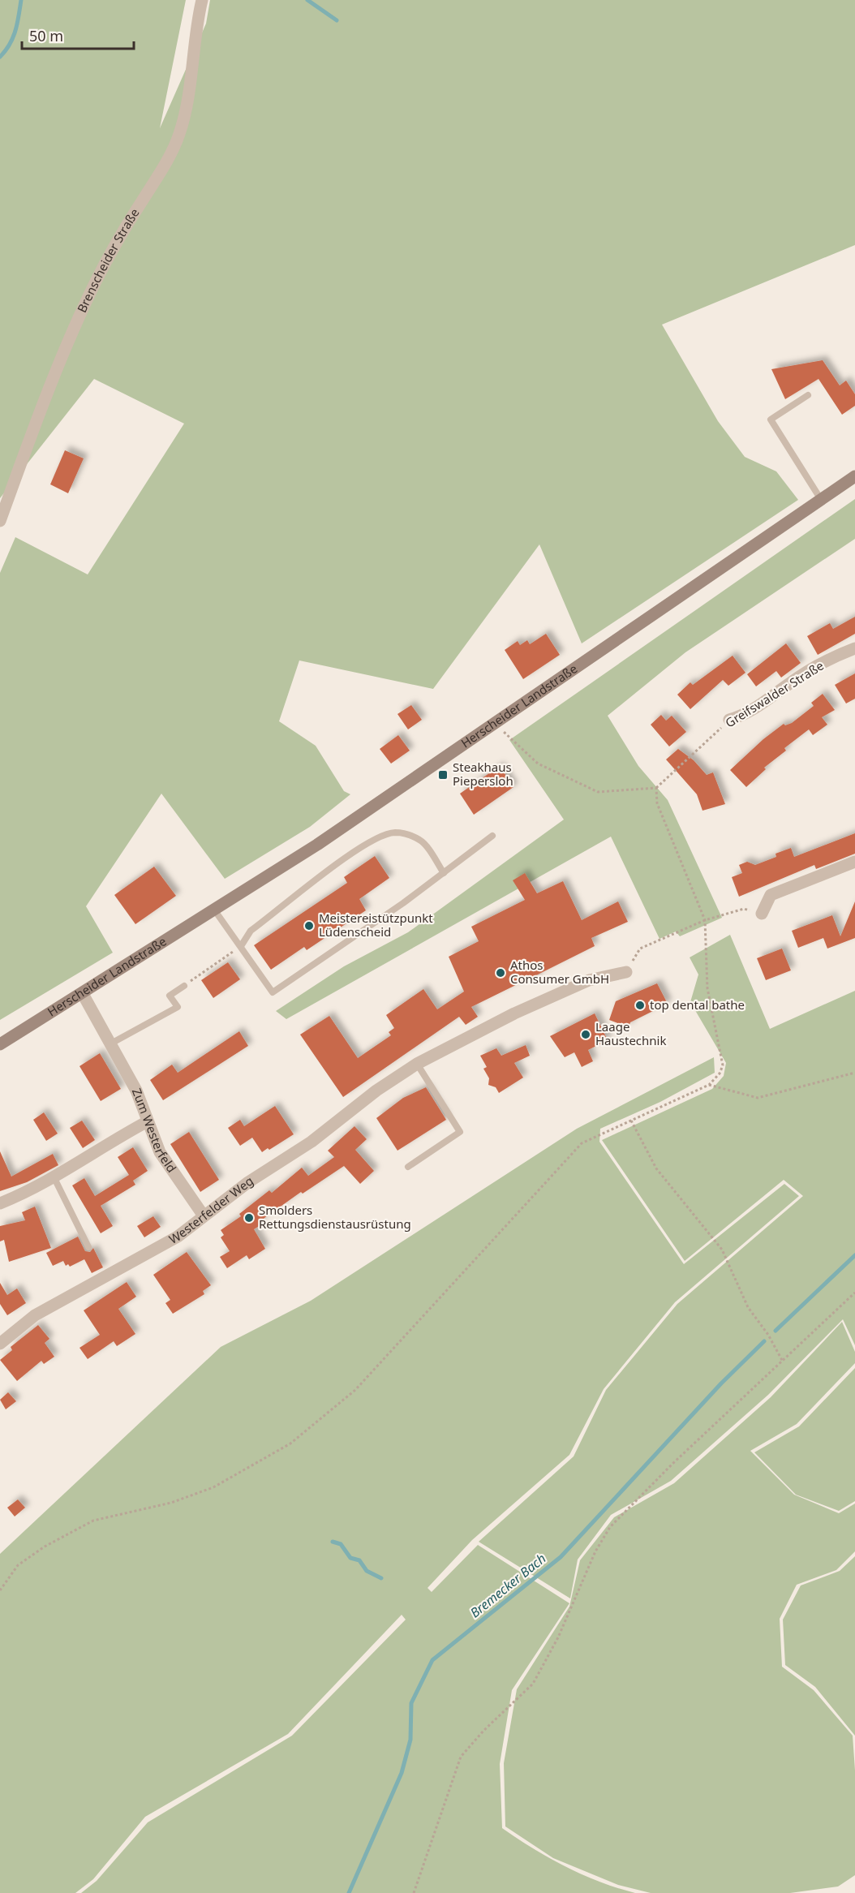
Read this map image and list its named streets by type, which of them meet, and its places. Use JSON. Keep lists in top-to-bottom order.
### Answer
{
  "streets": {
    "main road": ["Herscheider Landstraße"],
    "street": [
      "Brenscheider Straße",
      "Greifswalder Straße",
      "Zum Westerfeld",
      "Westerfelder Weg"
    ]
  },
  "crossings": [
    ["Herscheider Landstraße", "Zum Westerfeld"],
    ["Zum Westerfeld", "Westerfelder Weg"]
  ],
  "water": ["Bremecker Bach"],
  "places": {
    "transit": ["Steakhaus Piepersloh"],
    "other": [
      "Meistereistützpunkt Lüdenscheid",
      "Athos Consumer GmbH",
      "top dental bathe",
      "Laage Haustechnik",
      "Smolders Rettungsdienstausrüstung"
    ]
  },
  "scale_bar": "50 m"
}
